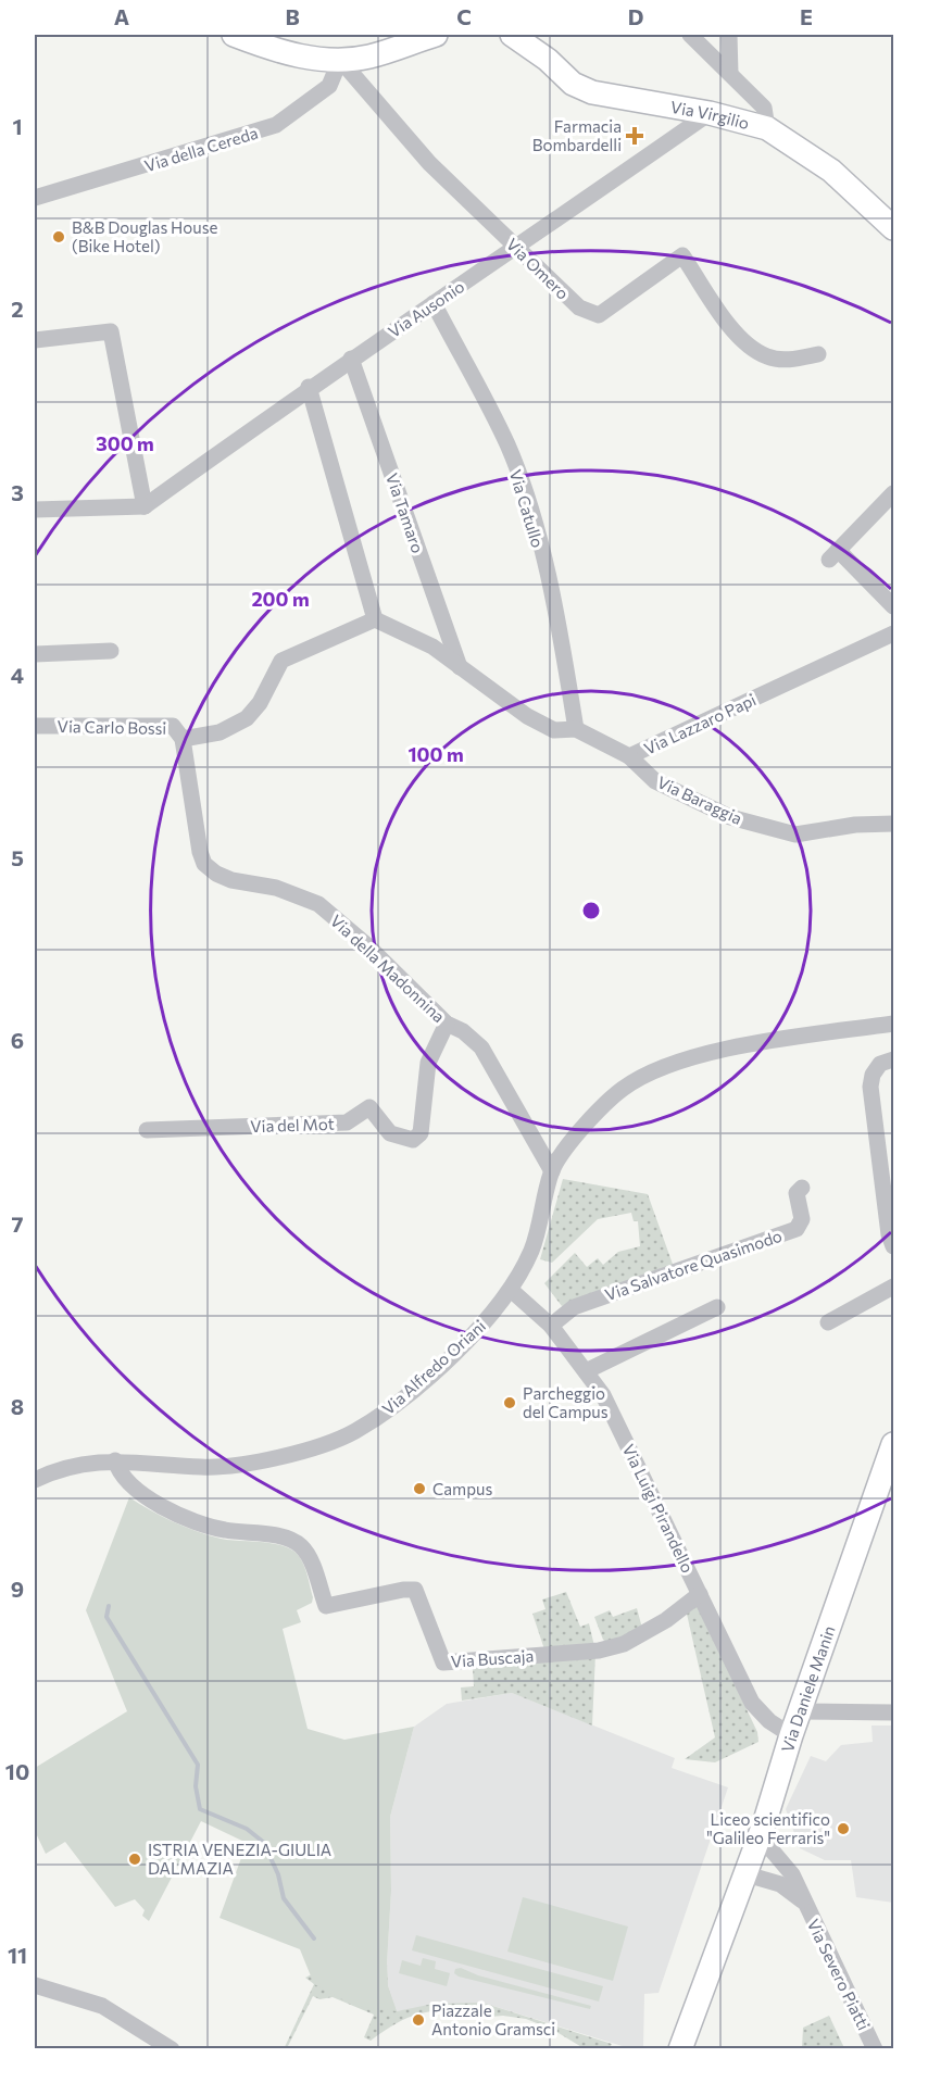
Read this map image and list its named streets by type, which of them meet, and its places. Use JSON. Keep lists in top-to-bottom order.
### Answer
{
  "streets": {
    "main road": ["Via Virgilio", "Via Daniele Manin"],
    "street": [
      "Via della Cereda",
      "Via Omero",
      "Via Ausonio",
      "Via Catullo",
      "Via Tamaro",
      "Via Lazzaro Papi",
      "Via Carlo Bossi",
      "Via Baraggia",
      "Via della Madonnina",
      "Via del Mot",
      "Via Salvatore Quasimodo",
      "Via Alfredo Oriani",
      "Via Luigi Pirandello",
      "Via Buscaja",
      "Via Severo Piatti"
    ]
  },
  "crossings": [
    ["Via Virgilio", "Via Ausonio"],
    ["Via della Cereda", "Via Omero"],
    ["Via Omero", "Via Ausonio"],
    ["Via Ausonio", "Via Catullo"],
    ["Via Ausonio", "Via Tamaro"],
    ["Via Catullo", "Via Lazzaro Papi"],
    ["Via Tamaro", "Via Lazzaro Papi"],
    ["Via Lazzaro Papi", "Via Baraggia"],
    ["Via Carlo Bossi", "Via della Madonnina"],
    ["Via della Madonnina", "Via del Mot"],
    ["Via della Madonnina", "Via Alfredo Oriani"],
    ["Via Salvatore Quasimodo", "Via Luigi Pirandello"],
    ["Via Alfredo Oriani", "Via Luigi Pirandello"],
    ["Via Alfredo Oriani", "Via Buscaja"],
    ["Via Luigi Pirandello", "Via Buscaja"],
    ["Via Luigi Pirandello", "Via Daniele Manin"],
    ["Via Daniele Manin", "Via Severo Piatti"]
  ],
  "places": {
    "health": ["Farmacia Bombardelli"],
    "other": [
      "B&B Douglas House (Bike Hotel)",
      "Parcheggio del Campus",
      "Campus",
      "Liceo scientifico \"Galileo Ferraris\"",
      "ISTRIA VENEZIA-GIULIA DALMAZIA",
      "Piazzale Antonio Gramsci"
    ]
  },
  "grid": {
    "columns": [
      "A",
      "B",
      "C",
      "D",
      "E"
    ],
    "rows": [
      "1",
      "2",
      "3",
      "4",
      "5",
      "6",
      "7",
      "8",
      "9",
      "10",
      "11"
    ]
  },
  "rings": ["300 m", "200 m", "100 m"]
}
